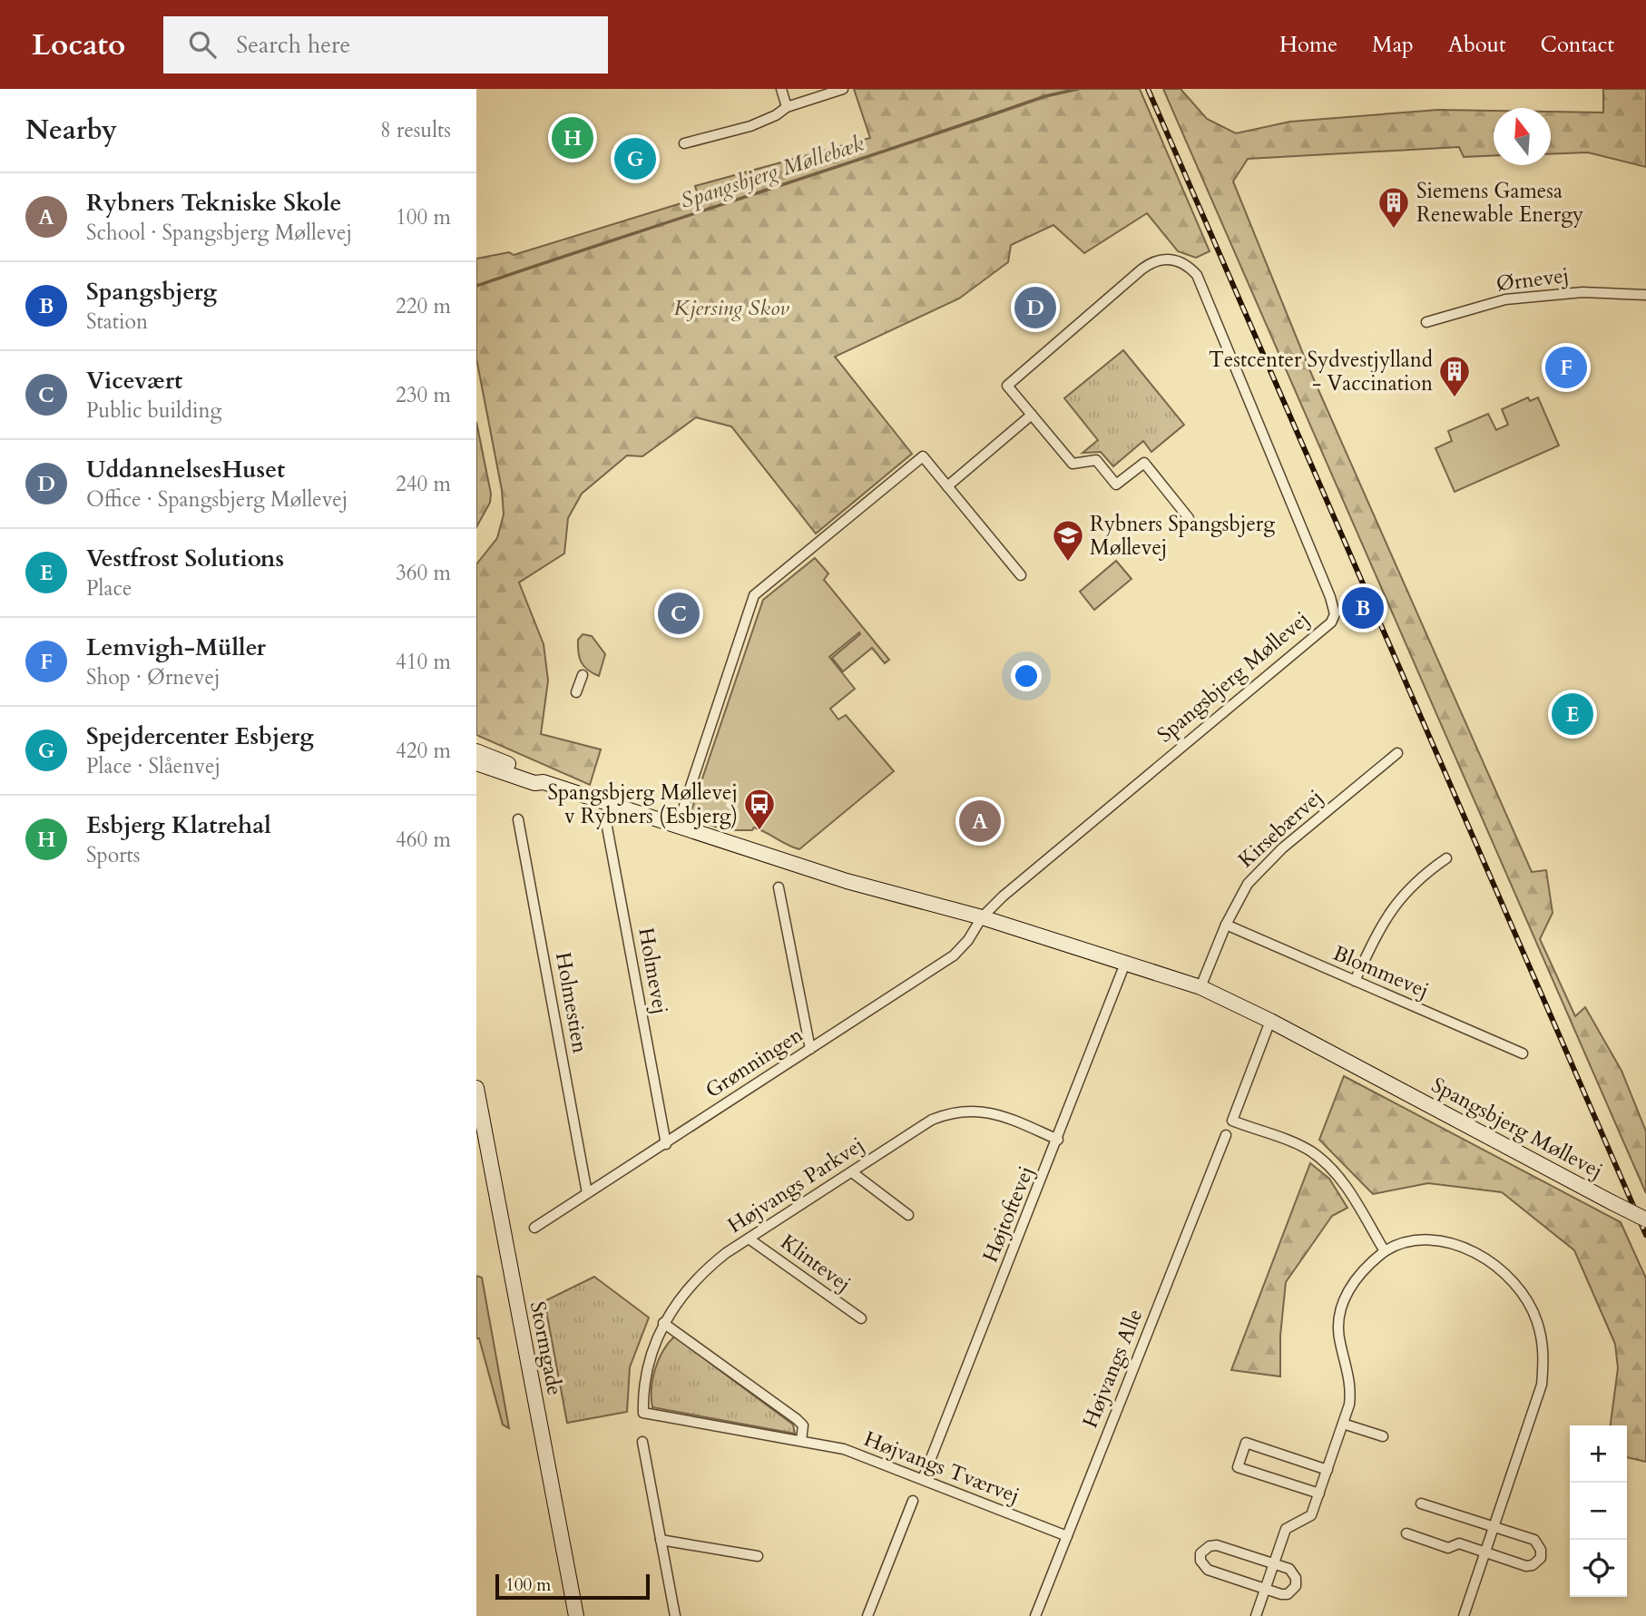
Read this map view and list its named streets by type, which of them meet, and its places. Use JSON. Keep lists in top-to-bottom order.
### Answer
{
  "streets": {
    "street": [
      "Ørnevej",
      "Spangsbjerg Møllevej",
      "Kirsebærvej",
      "Holmevej",
      "Blommevej",
      "Holmestien",
      "Grønningen",
      "Højvangs Parkvej",
      "Højtoftevej",
      "Klintevej",
      "Stormgade",
      "Højvangs Alle",
      "Højvangs Tværvej"
    ]
  },
  "crossings": [
    ["Spangsbjerg Møllevej", "Kirsebærvej"],
    ["Spangsbjerg Møllevej", "Holmevej"],
    ["Spangsbjerg Møllevej", "Grønningen"],
    ["Spangsbjerg Møllevej", "Højtoftevej"],
    ["Kirsebærvej", "Blommevej"],
    ["Holmevej", "Grønningen"],
    ["Holmestien", "Grønningen"],
    ["Højvangs Parkvej", "Højtoftevej"],
    ["Højvangs Parkvej", "Klintevej"],
    ["Højvangs Parkvej", "Højvangs Tværvej"],
    ["Højtoftevej", "Højvangs Tværvej"],
    ["Højvangs Alle", "Højvangs Tværvej"]
  ],
  "water": ["Spangsbjerg Møllebæk"],
  "parks": ["Kjersing Skov"],
  "places": {
    "building": ["Siemens Gamesa Renewable Energy", "Testcenter Sydvestjylland - Vaccination"],
    "school or university": ["Rybners Spangsbjerg Møllevej"],
    "bus stop": ["Spangsbjerg Møllevej v Rybners (Esbjerg)"]
  },
  "scale_bar": "100 m",
  "north": "top",
  "page": {
    "header": "Locato",
    "search": "Search here",
    "nav": [
      "Home",
      "Map",
      "About",
      "Contact"
    ],
    "heading": ["Nearby", "8 results"],
    "pins": [
      "H",
      "G",
      "D",
      "F",
      "B",
      "C",
      "E",
      "A"
    ],
    "list": [
      {
        "mark": "A",
        "name": "Rybners Tekniske Skole",
        "note": "School · Spangsbjerg Møllevej",
        "value": "100 m"
      },
      {
        "mark": "B",
        "name": "Spangsbjerg",
        "note": "Station",
        "value": "220 m"
      },
      {
        "mark": "C",
        "name": "Vicevært",
        "note": "Public building",
        "value": "230 m"
      },
      {
        "mark": "D",
        "name": "UddannelsesHuset",
        "note": "Office · Spangsbjerg Møllevej",
        "value": "240 m"
      },
      {
        "mark": "E",
        "name": "Vestfrost Solutions",
        "note": "Place",
        "value": "360 m"
      },
      {
        "mark": "F",
        "name": "Lemvigh-Müller",
        "note": "Shop · Ørnevej",
        "value": "410 m"
      },
      {
        "mark": "G",
        "name": "Spejdercenter Esbjerg",
        "note": "Place · Slåenvej",
        "value": "420 m"
      },
      {
        "mark": "H",
        "name": "Esbjerg Klatrehal",
        "note": "Sports",
        "value": "460 m"
      }
    ],
    "map_buttons": ["+", "−"],
    "scale": "100 m"
  }
}
